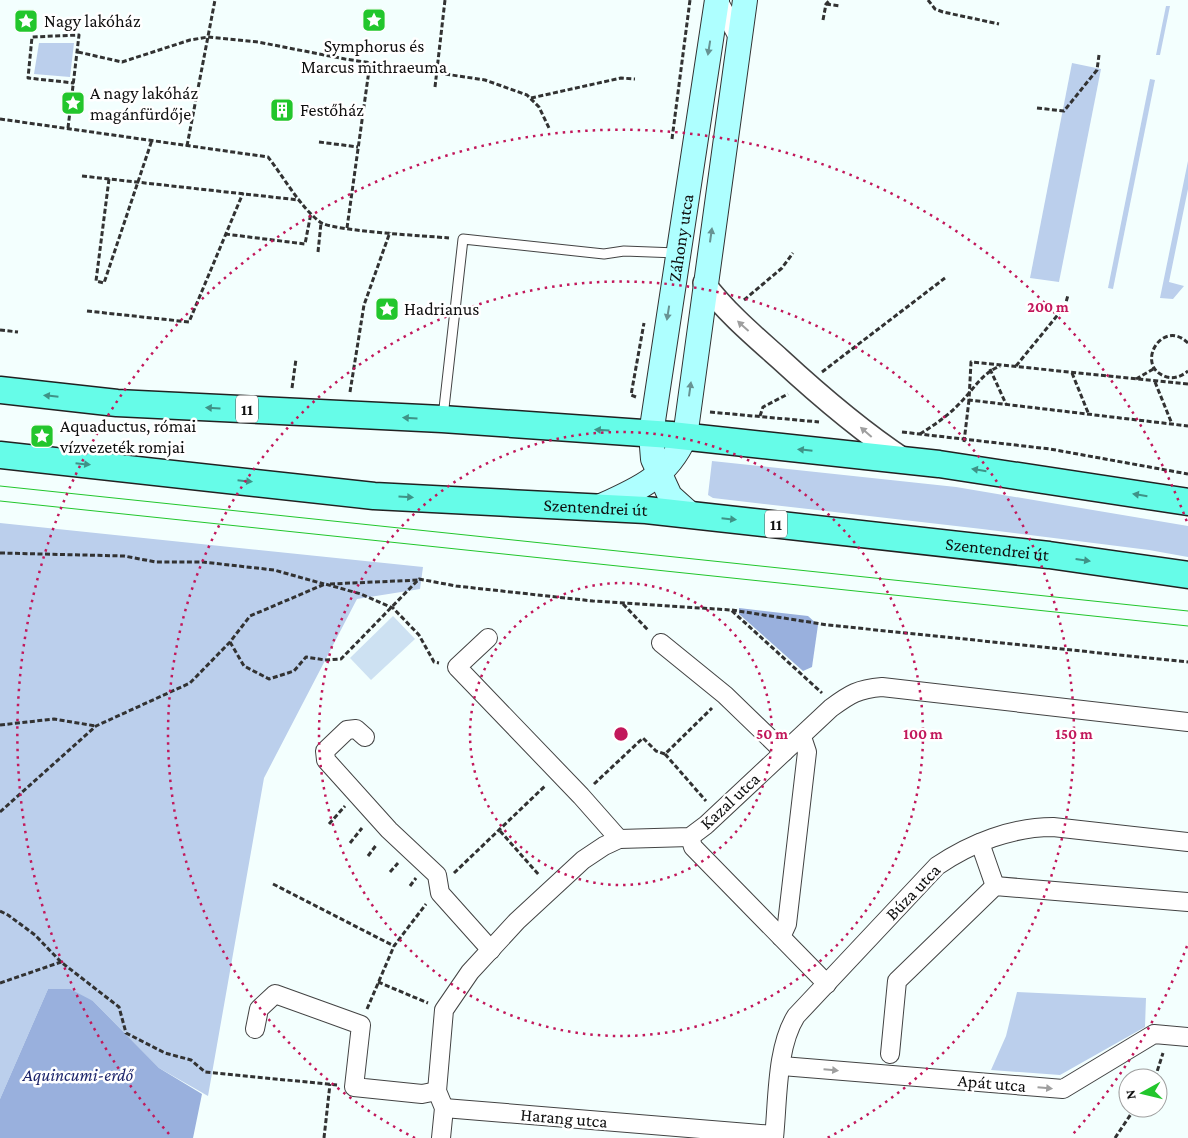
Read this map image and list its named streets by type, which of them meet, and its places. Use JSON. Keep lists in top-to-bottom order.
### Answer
{
  "streets": {
    "main road": ["Záhony utca", "11", "Szentendrei út"],
    "street": [
      "Kazal utca",
      "Búza utca",
      "Apát utca",
      "Harang utca"
    ]
  },
  "crossings": [
    ["Záhony utca", "11"],
    ["Záhony utca", "Szentendrei út"],
    ["Búza utca", "Apát utca"],
    ["Búza utca", "Harang utca"]
  ],
  "one_way": ["Apát utca"],
  "parks": ["Aquincumi-erdő"],
  "places": {
    "place": [
      "Symphorus és Marcus mithraeuma",
      "Nagy lakóház",
      "A nagy lakóház magánfürdője",
      "Hadrianus",
      "Aquaductus, római vízvezeték romjai"
    ],
    "building": ["Festőház"]
  },
  "north": "left",
  "rings": [
    "200 m",
    "50 m",
    "100 m",
    "150 m"
  ]
}
